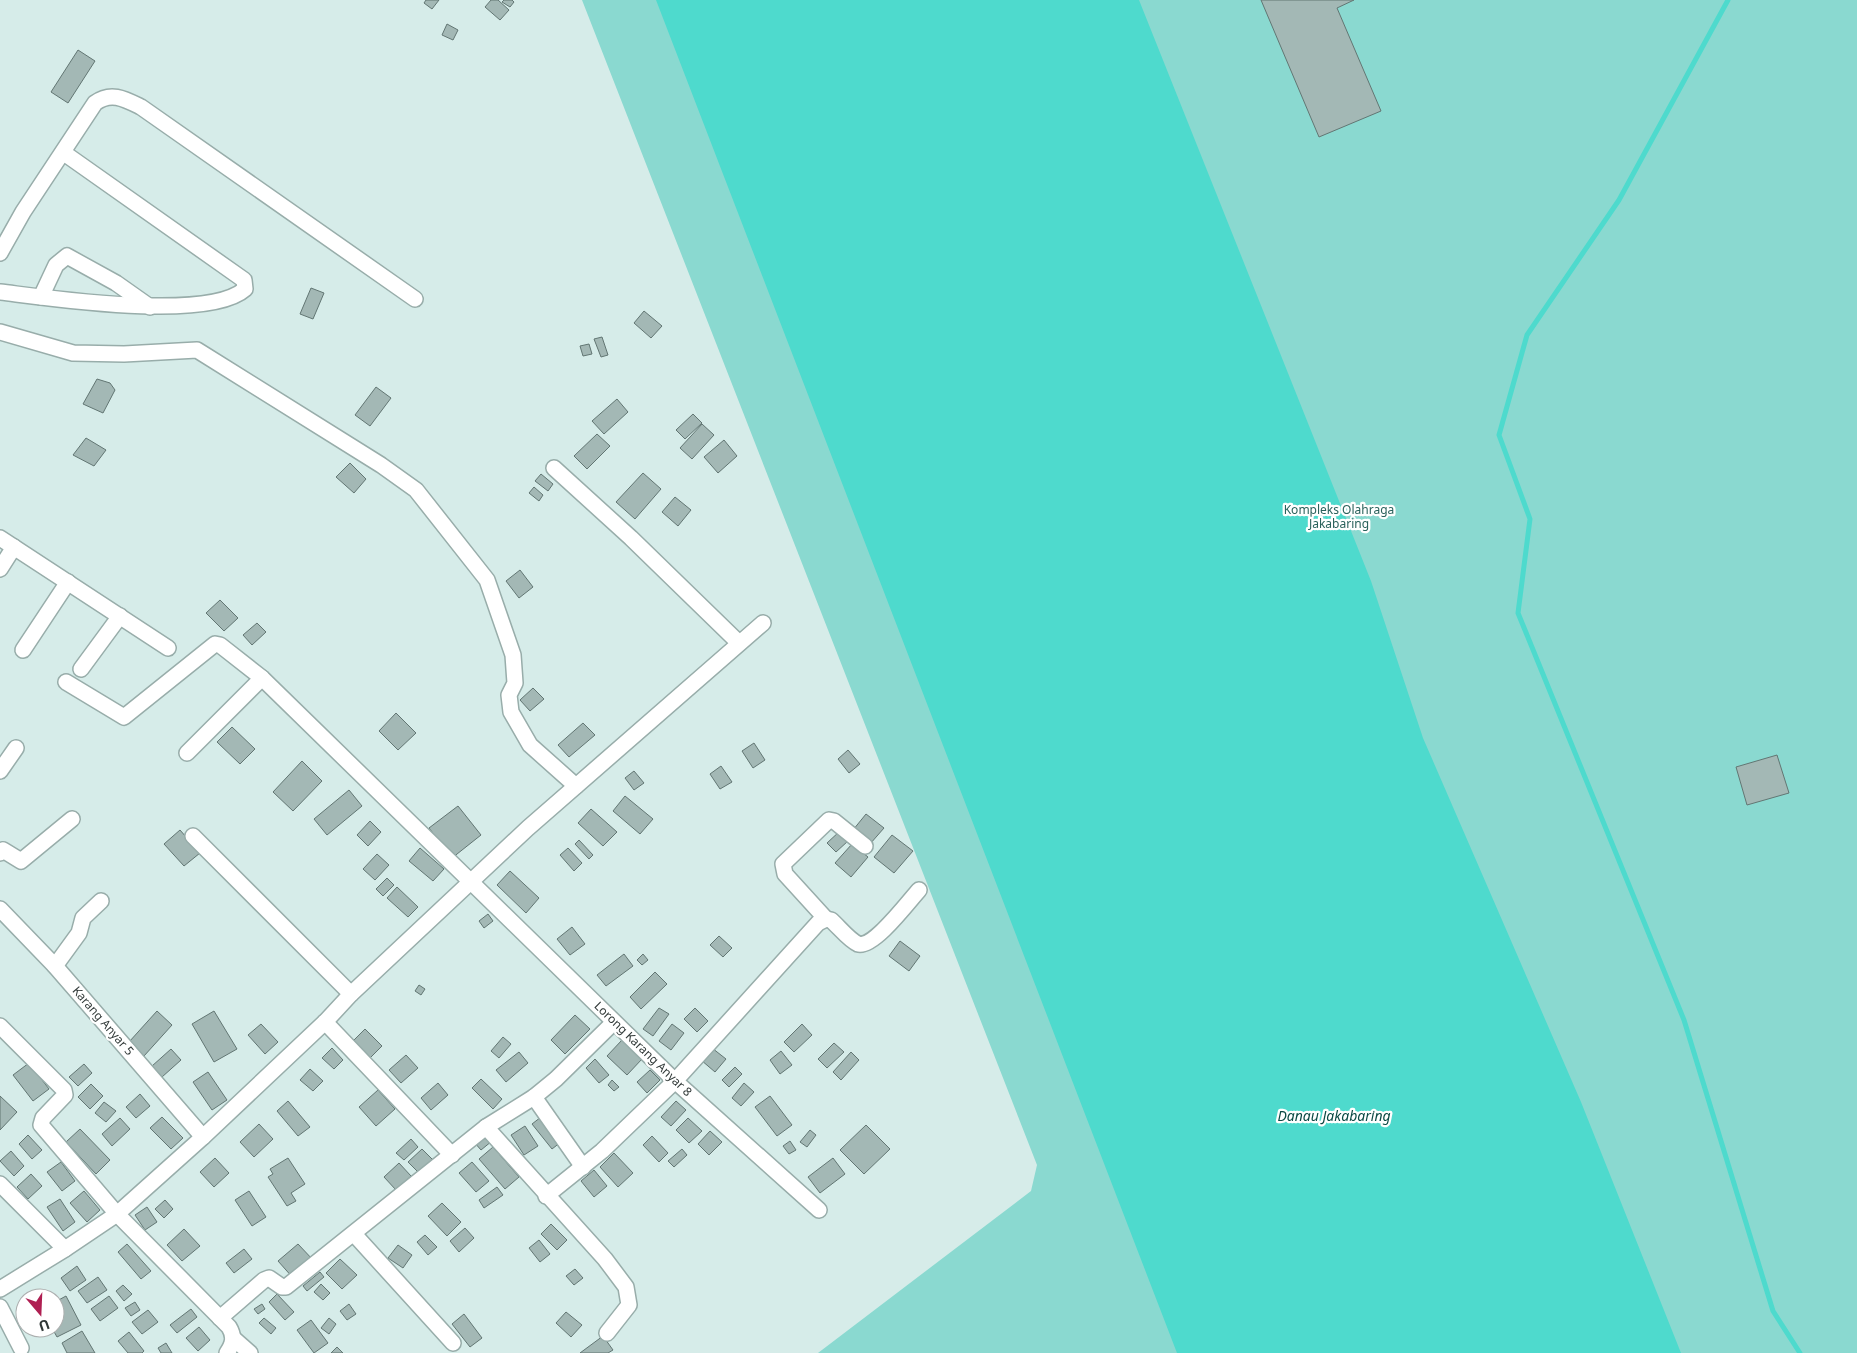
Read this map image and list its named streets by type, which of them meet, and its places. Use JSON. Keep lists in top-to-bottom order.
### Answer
{
  "streets": {
    "street": ["Karang Anyar 5", "Lorong Karang Anyar 8"]
  },
  "water": ["Danau Jakabaring"],
  "parks": ["Kompleks Olahraga Jakabaring"],
  "north": "bottom"
}
